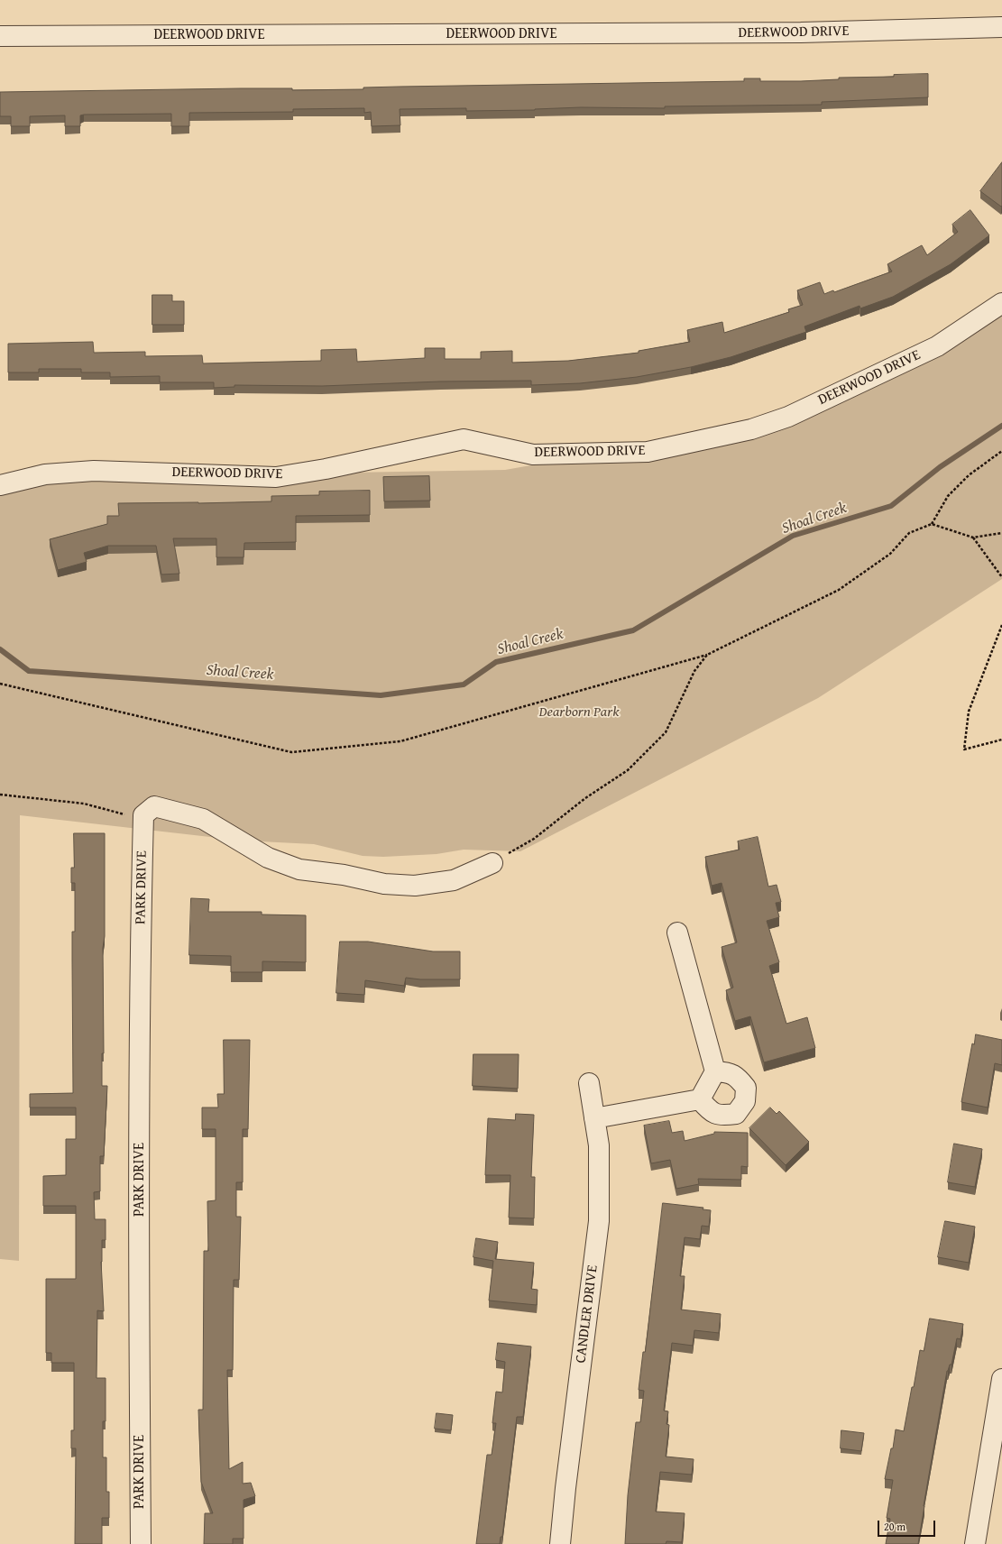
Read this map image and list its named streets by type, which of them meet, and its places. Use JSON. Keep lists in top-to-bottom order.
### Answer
{
  "streets": {
    "street": ["DEERWOOD DRIVE", "PARK DRIVE", "CANDLER DRIVE"]
  },
  "water": ["Shoal Creek"],
  "parks": ["Dearborn Park"],
  "scale_bar": "20 m"
}
